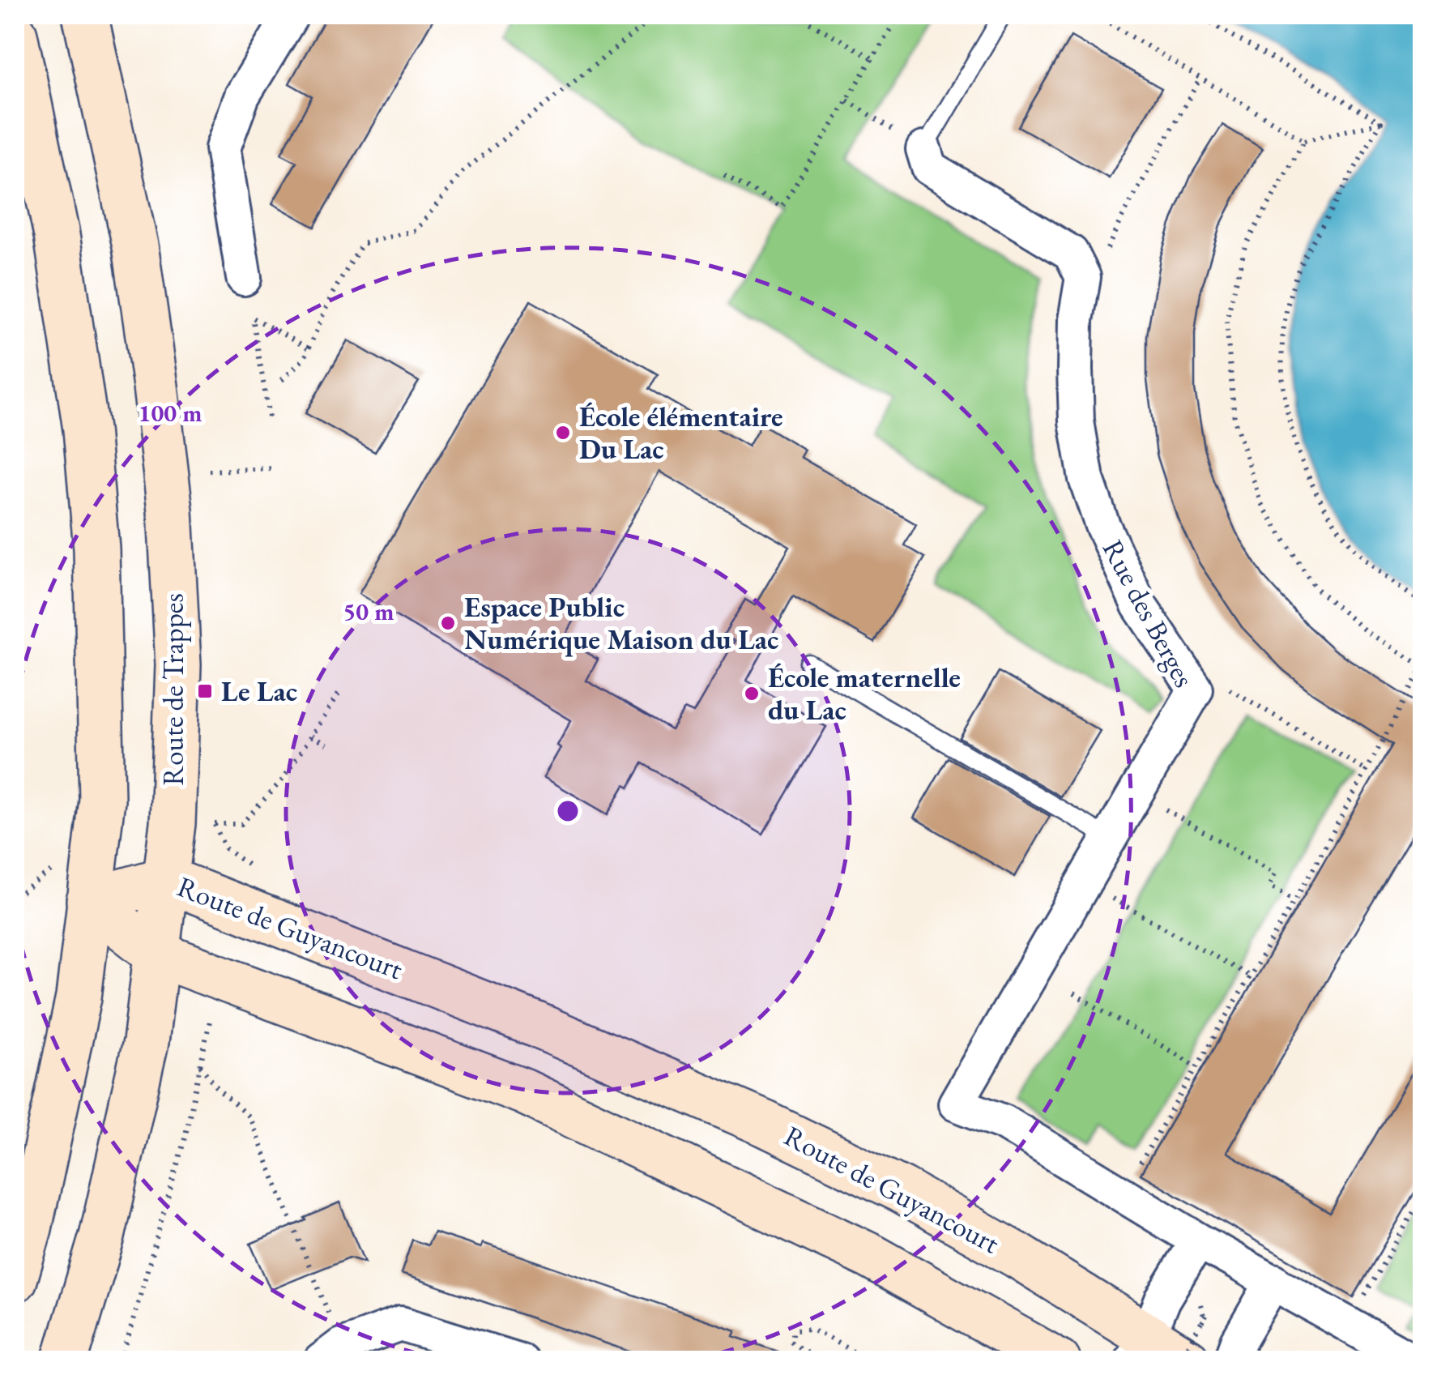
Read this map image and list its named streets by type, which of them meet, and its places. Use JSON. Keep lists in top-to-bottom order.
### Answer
{
  "streets": {
    "main road": ["Route de Trappes", "Route de Guyancourt"],
    "street": ["Rue des Berges"]
  },
  "crossings": [
    ["Route de Trappes", "Route de Guyancourt"]
  ],
  "places": {
    "other": ["École élémentaire Du Lac", "Espace Public Numérique Maison du Lac", "École maternelle du Lac"],
    "transit": ["Le Lac"]
  },
  "rings": ["100 m", "50 m"]
}
